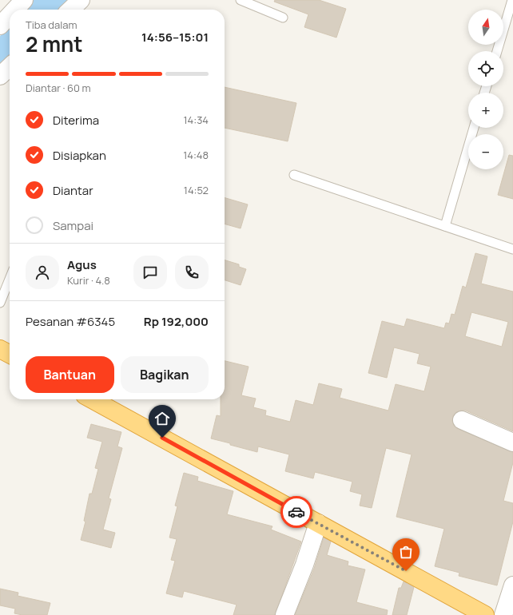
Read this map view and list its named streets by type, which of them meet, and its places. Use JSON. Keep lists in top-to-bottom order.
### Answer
{
  "north": "top",
  "page": {
    "map_buttons": ["+", "−"],
    "heading": ["2 mnt", "Tiba dalam", "14:56–15:01"],
    "panel": [
      "Agus",
      "Kurir · 4.8",
      "Pesanan #6345",
      "Rp 192,000"
    ],
    "bar": "Diantar · 60 m",
    "list": [
      ["Diterima", "14:34"],
      ["Disiapkan", "14:48"],
      ["Diantar", "14:52"],
      "Sampai"
    ],
    "buttons": ["Bantuan", "Bagikan"]
  }
}
